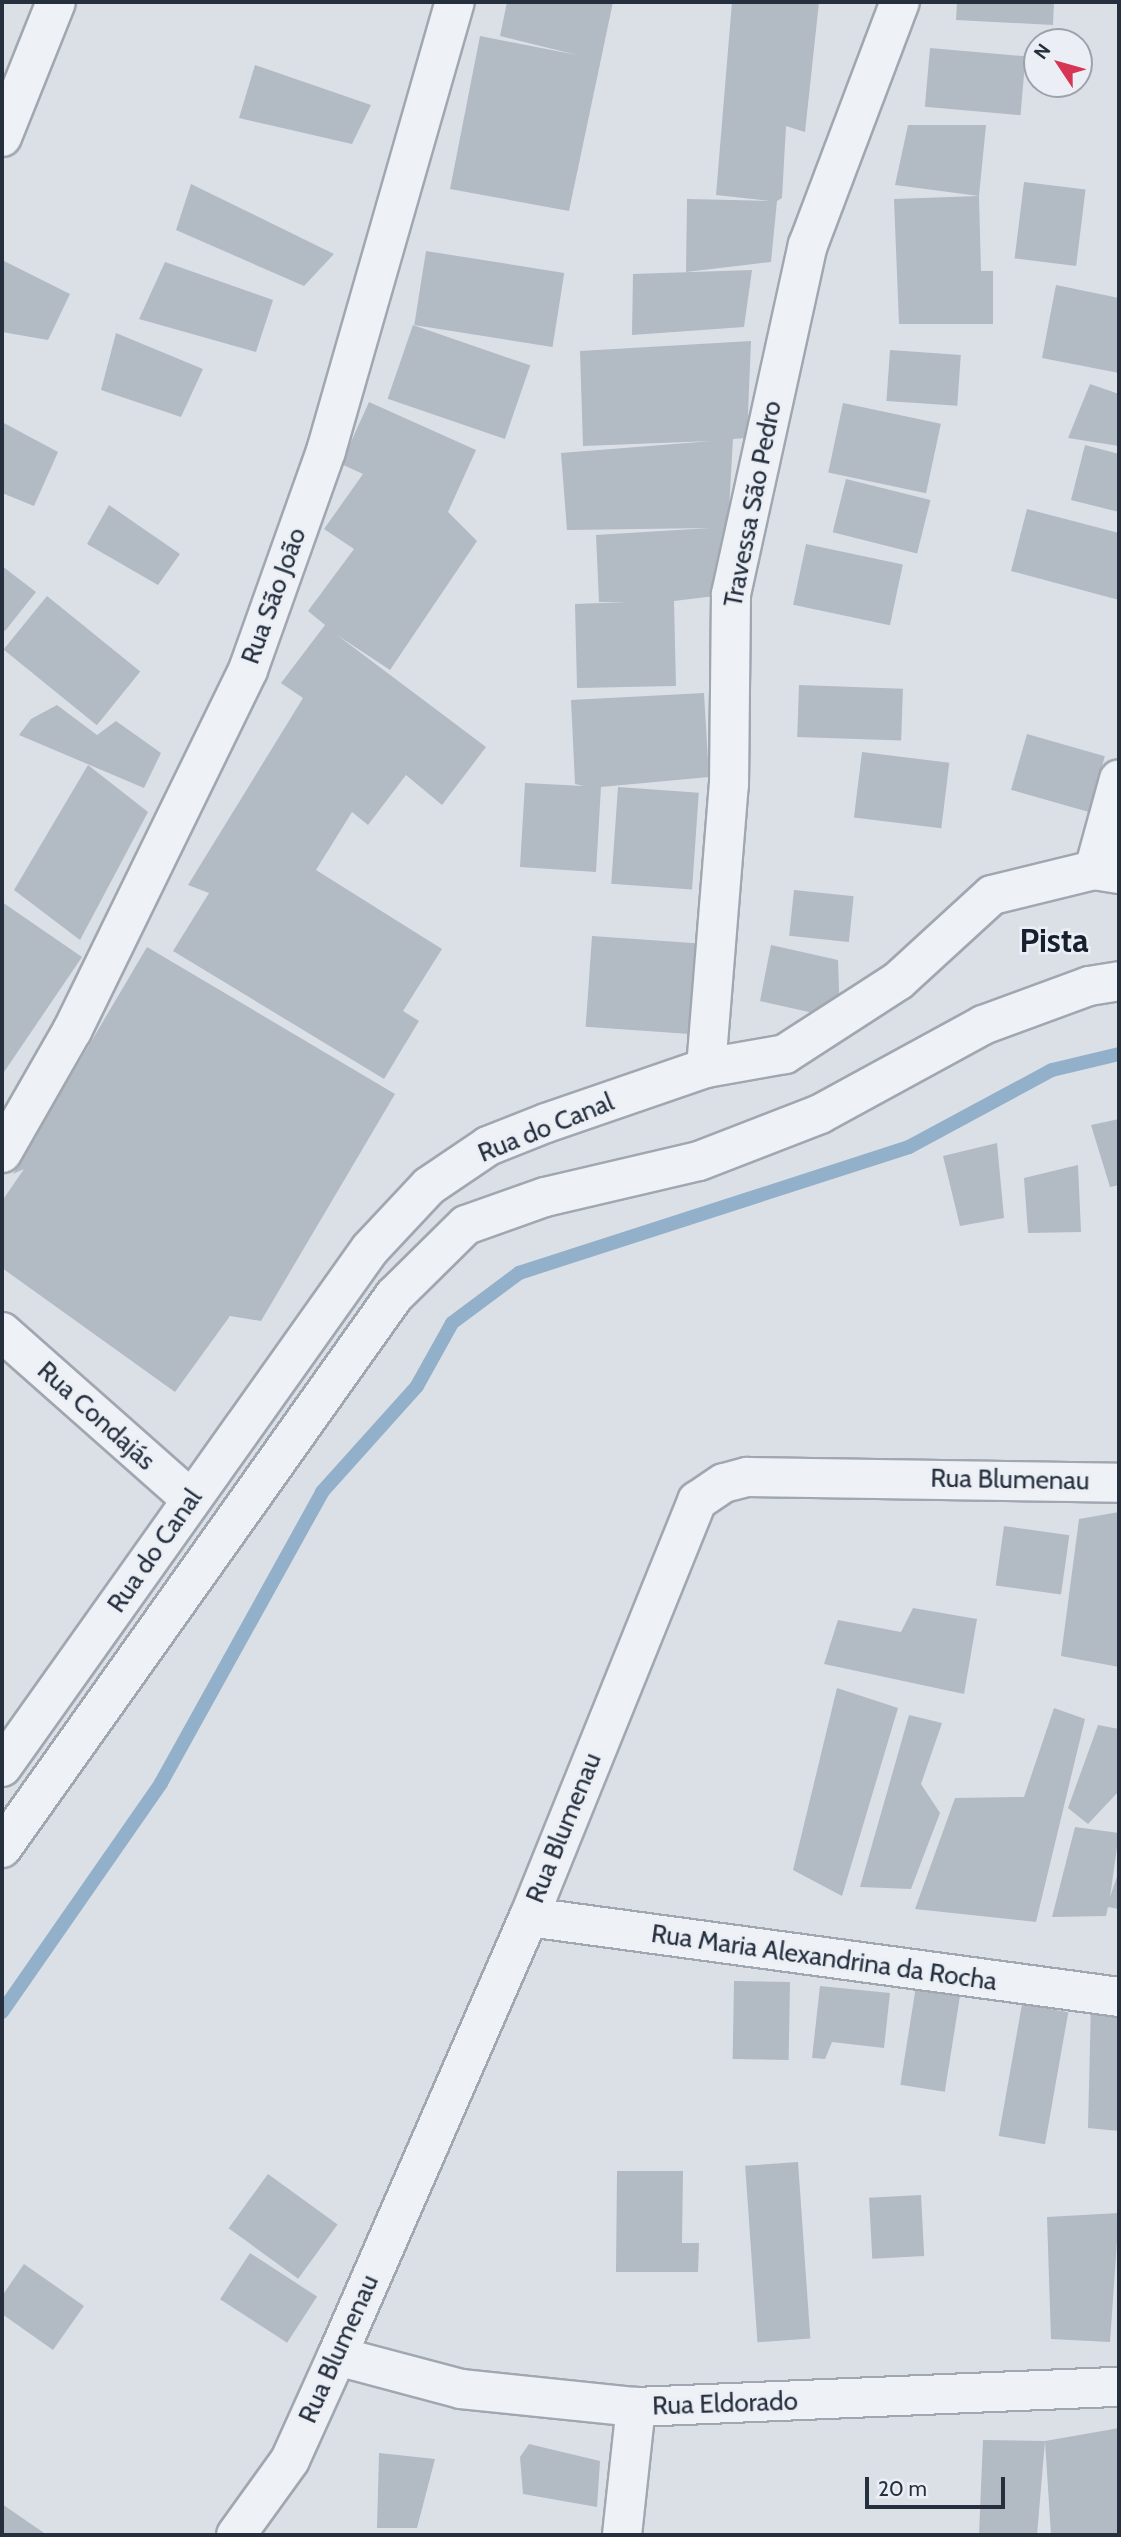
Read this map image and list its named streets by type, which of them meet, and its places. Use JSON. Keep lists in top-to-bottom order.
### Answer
{
  "streets": {
    "street": [
      "Travessa São Pedro",
      "Rua São João",
      "Rua do Canal",
      "Rua Condajás",
      "Rua Blumenau",
      "Rua Maria Alexandrina da Rocha",
      "Rua Eldorado"
    ]
  },
  "crossings": [
    ["Travessa São Pedro", "Rua do Canal"],
    ["Rua do Canal", "Rua Condajás"],
    ["Rua Blumenau", "Rua Maria Alexandrina da Rocha"],
    ["Rua Blumenau", "Rua Eldorado"]
  ],
  "districts": ["Pista"],
  "scale_bar": "20 m",
  "north": "top left"
}
